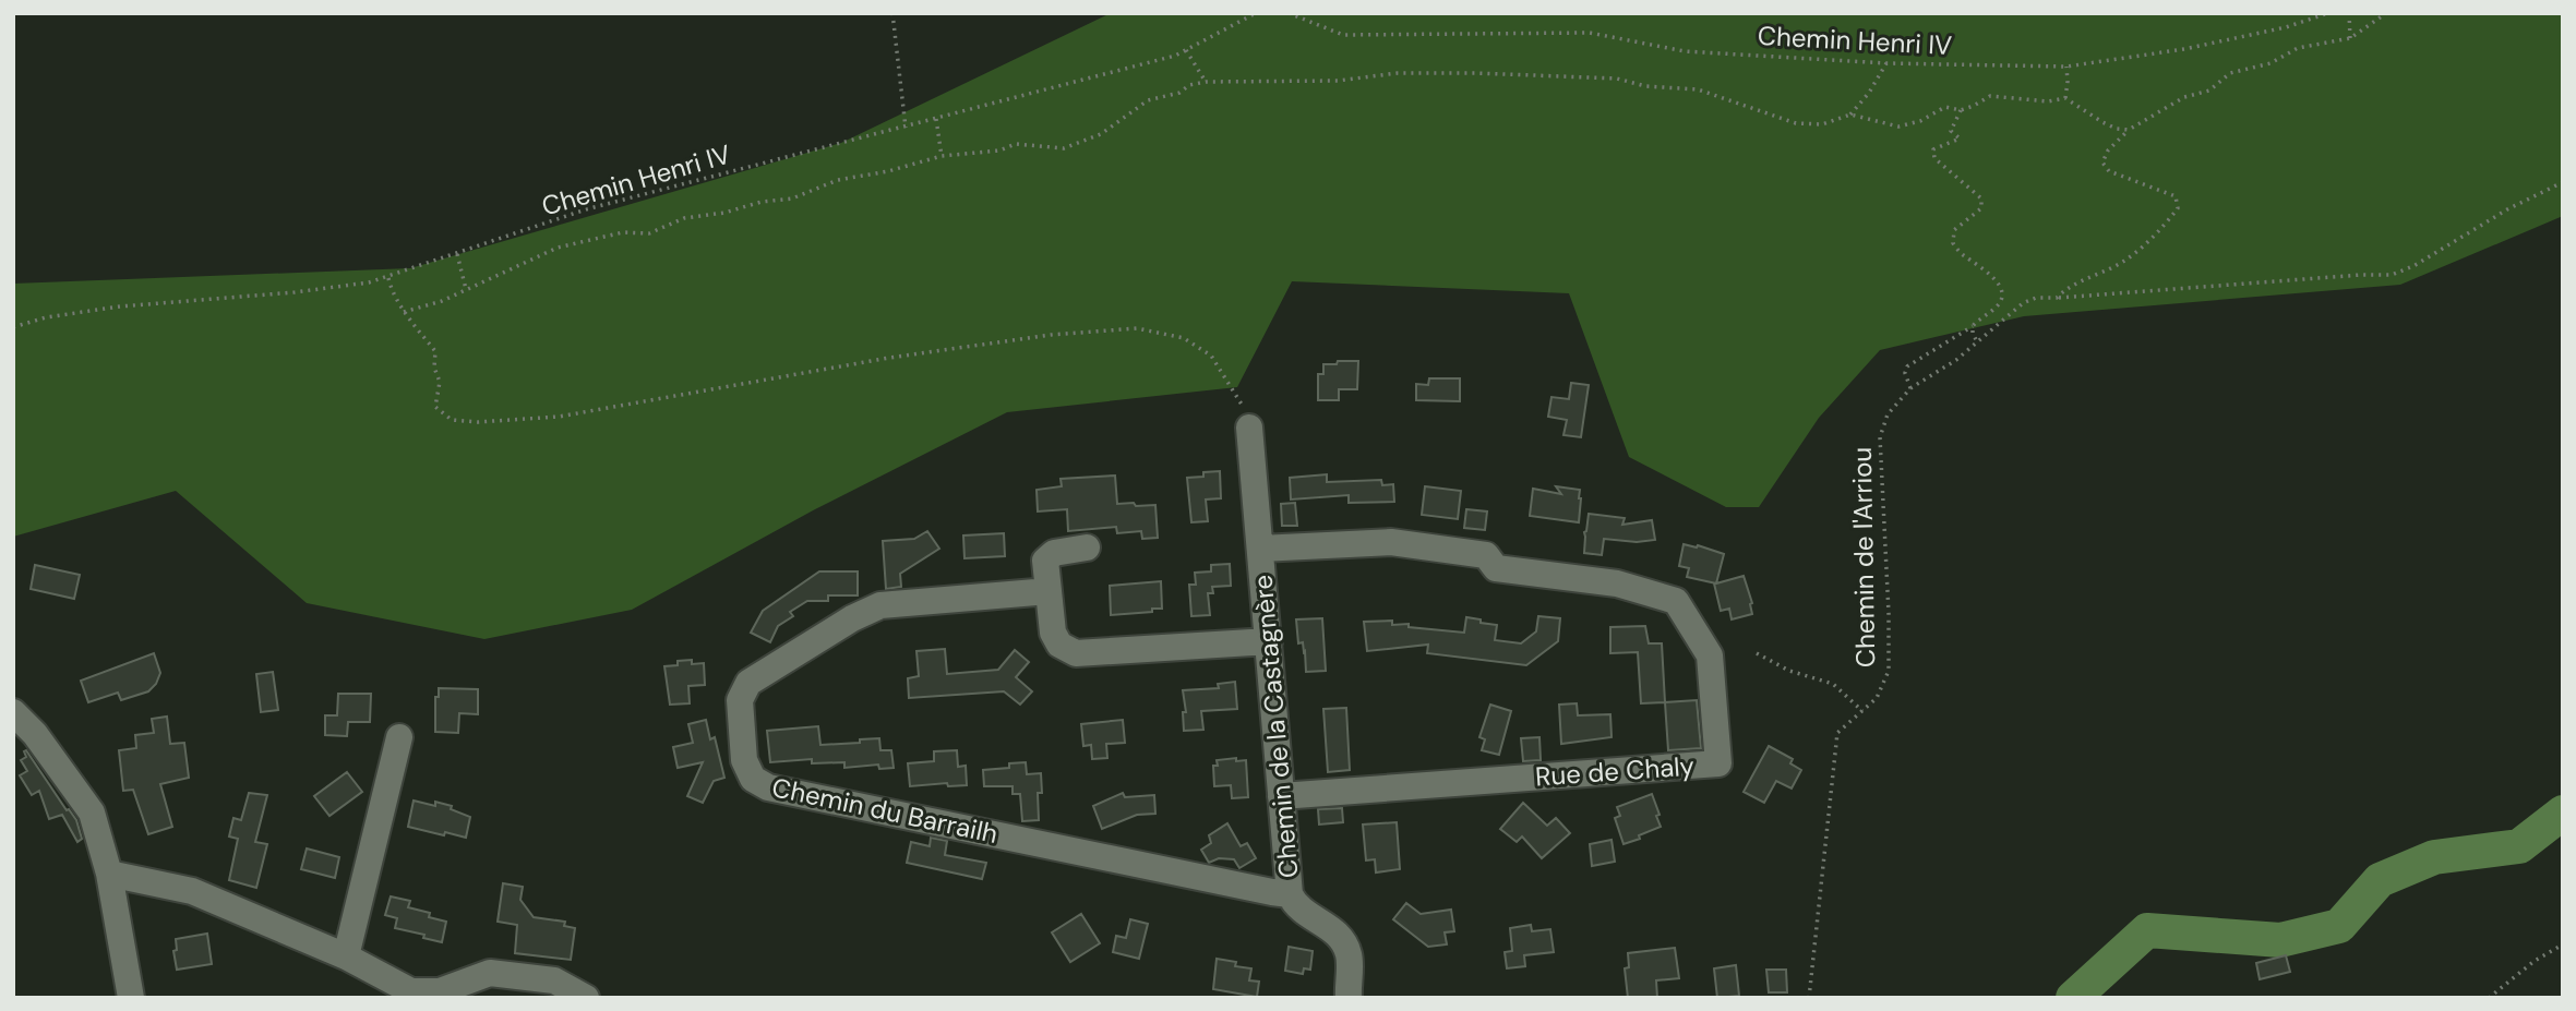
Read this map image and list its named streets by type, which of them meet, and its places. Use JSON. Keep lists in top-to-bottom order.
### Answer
{
  "streets": {
    "street": ["Chemin de la Castagnère", "Rue de Chaly", "Chemin du Barrailh"],
    "path": ["Chemin Henri IV", "Chemin de l'Arriou"]
  },
  "crossings": [
    ["Chemin de la Castagnère", "Rue de Chaly"],
    ["Chemin de la Castagnère", "Chemin du Barrailh"]
  ]
}
